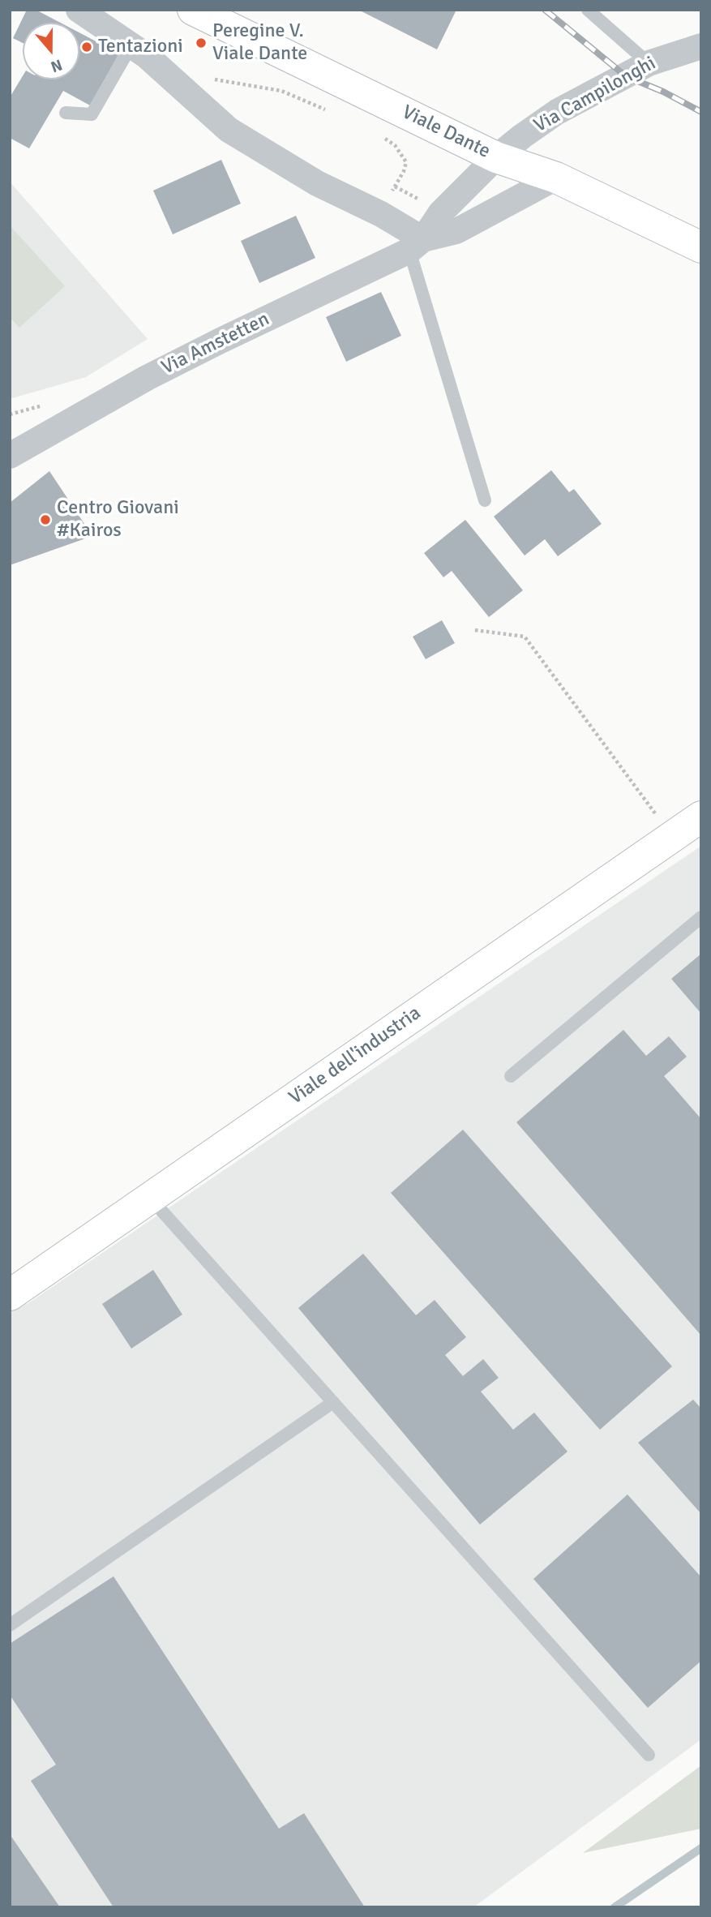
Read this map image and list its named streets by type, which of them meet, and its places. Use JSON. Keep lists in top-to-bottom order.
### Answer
{
  "streets": {
    "street": [
      "Via Campilonghi",
      "Viale Dante",
      "Via Amstetten",
      "Viale dell'industria"
    ]
  },
  "crossings": [
    ["Via Campilonghi", "Viale Dante"],
    ["Viale Dante", "Via Amstetten"]
  ],
  "places": ["Peregine V. Viale Dante", "Tentazioni", "Centro Giovani #Kairos"],
  "north": "bottom"
}
